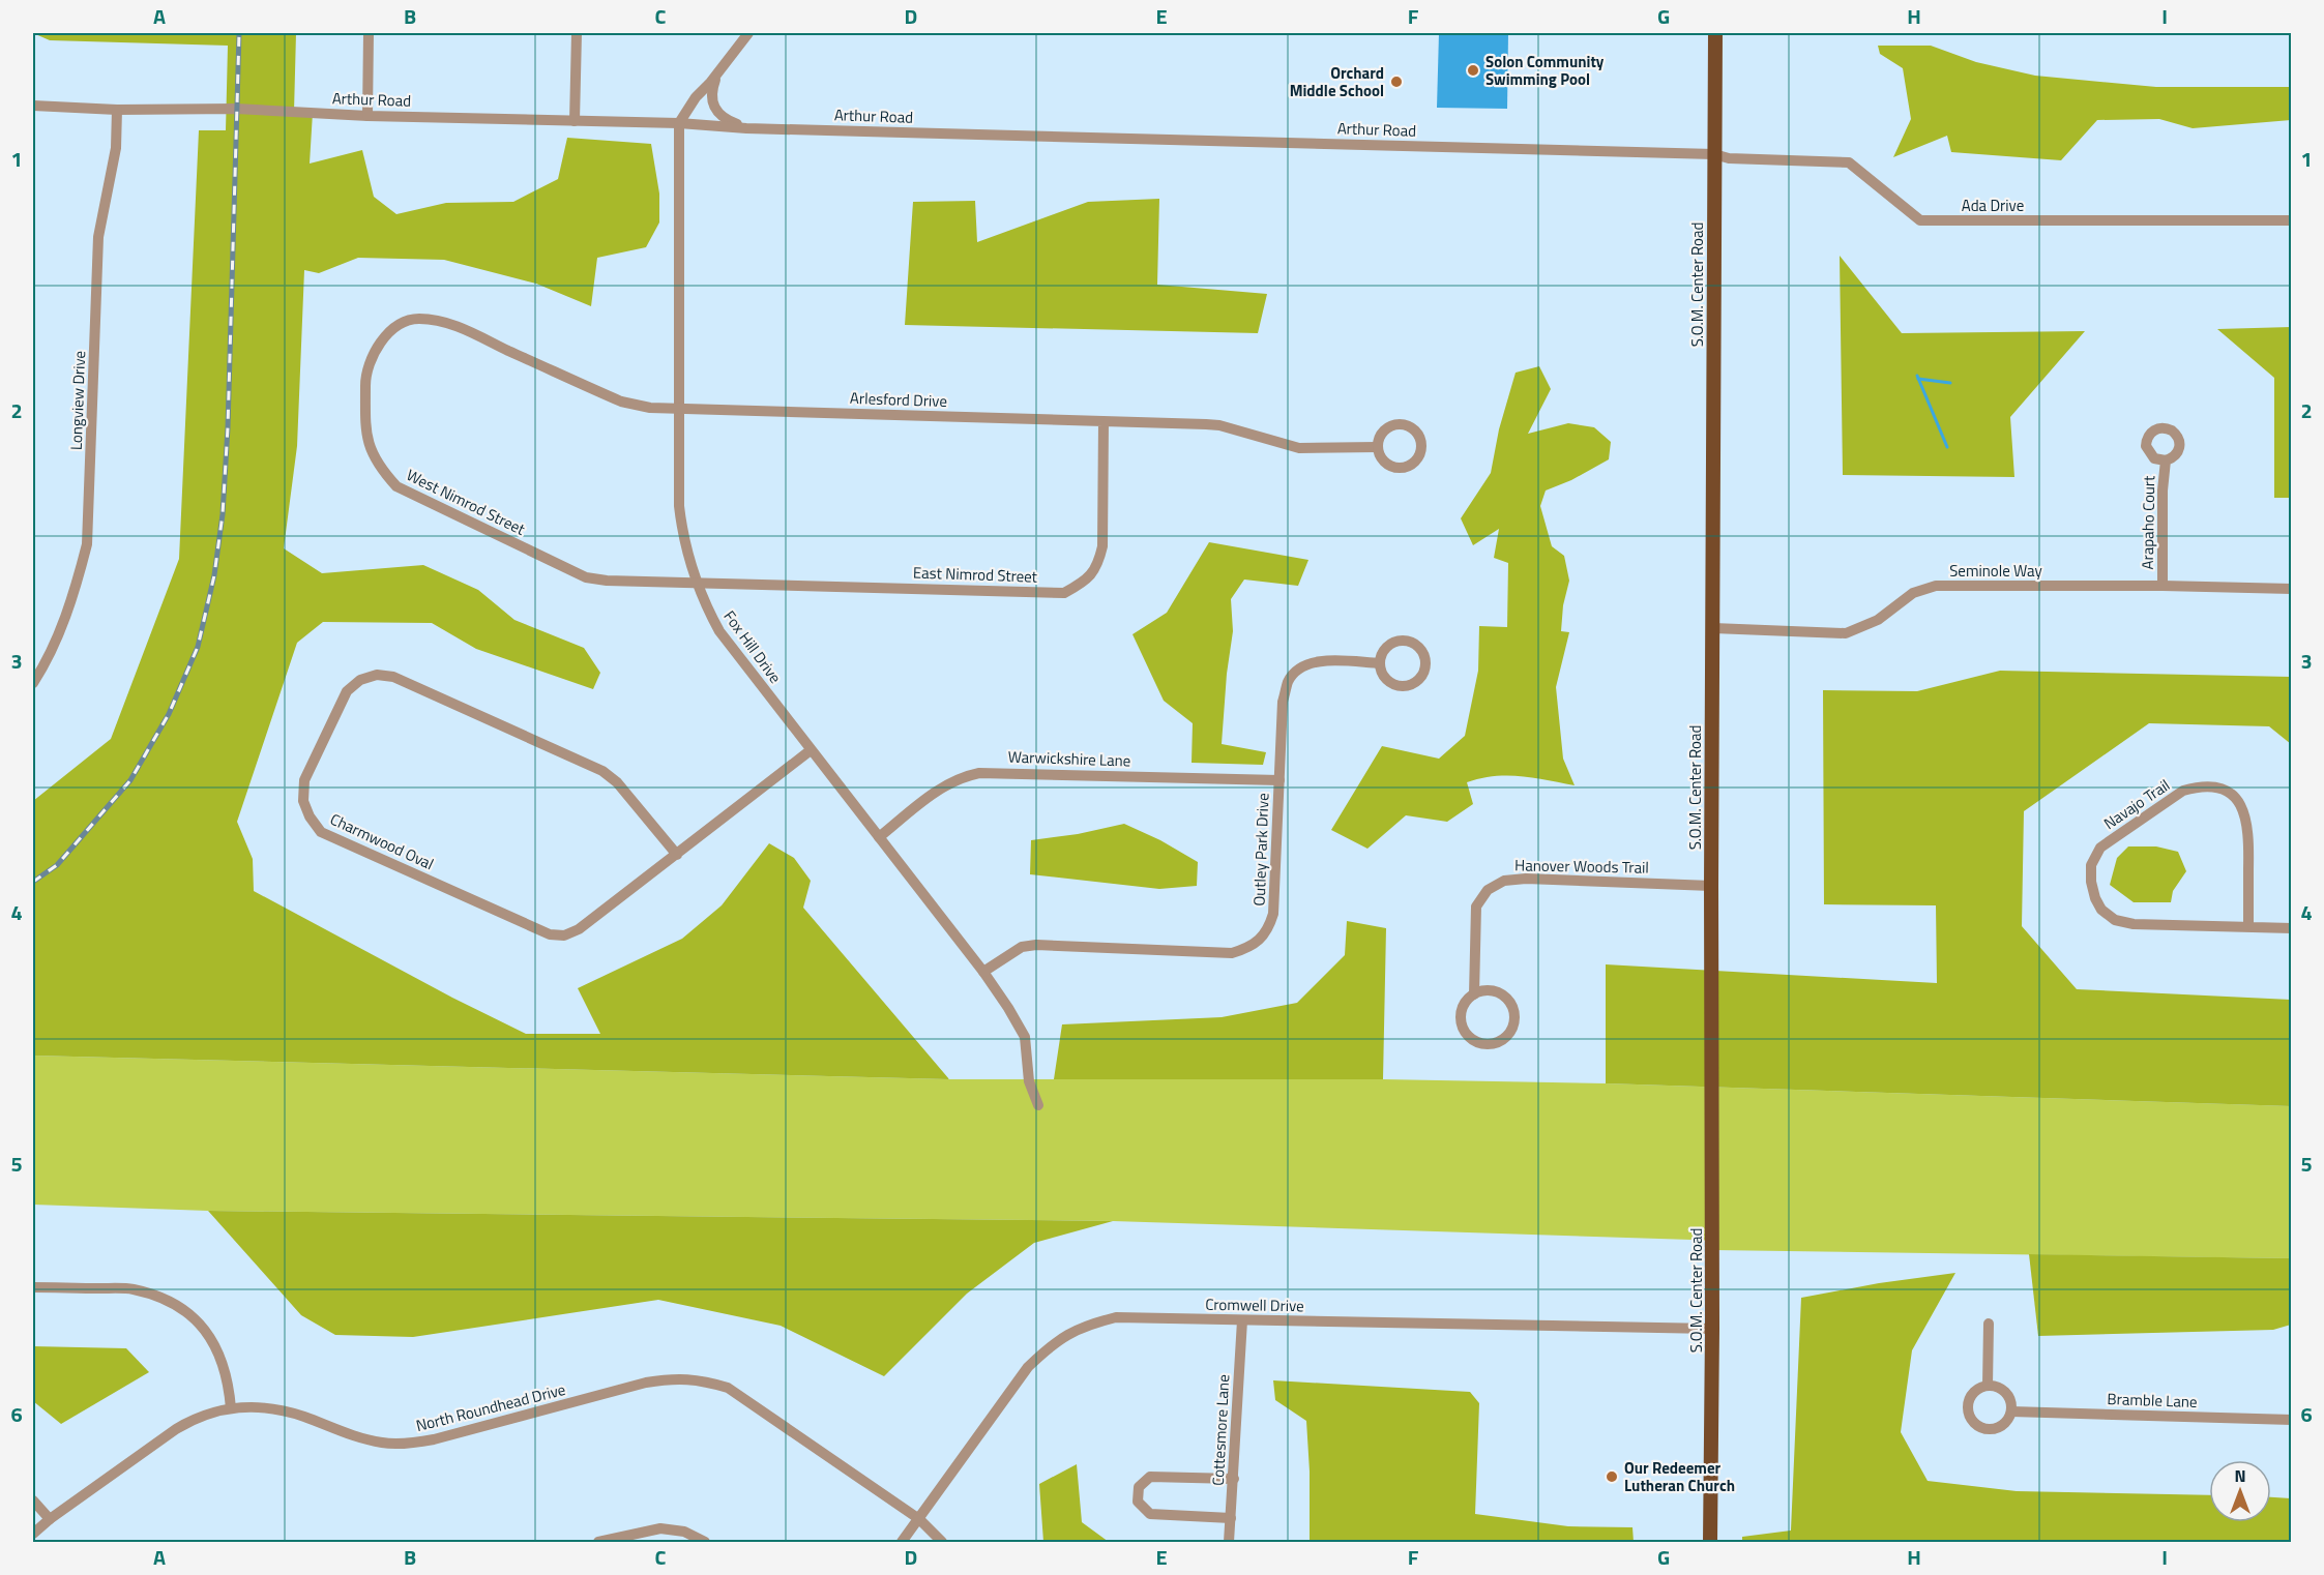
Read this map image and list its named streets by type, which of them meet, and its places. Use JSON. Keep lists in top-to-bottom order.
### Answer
{
  "streets": {
    "main road": ["S.O.M. Center Road"],
    "street": [
      "Arthur Road",
      "Ada Drive",
      "Arlesford Drive",
      "Longview Drive",
      "West Nimrod Street",
      "Arapaho Court",
      "Seminole Way",
      "East Nimrod Street",
      "Fox Hill Drive",
      "Warwickshire Lane",
      "Navajo Trail",
      "Charmwood Oval",
      "Outley Park Drive",
      "Hanover Woods Trail",
      "Cromwell Drive",
      "Bramble Lane",
      "North Roundhead Drive",
      "Cottesmore Lane"
    ]
  },
  "crossings": [
    ["Arthur Road", "Ada Drive"],
    ["Arthur Road", "S.O.M. Center Road"],
    ["Arthur Road", "Longview Drive"],
    ["Arthur Road", "Fox Hill Drive"],
    ["Ada Drive", "S.O.M. Center Road"],
    ["S.O.M. Center Road", "Seminole Way"],
    ["S.O.M. Center Road", "Hanover Woods Trail"],
    ["S.O.M. Center Road", "Cromwell Drive"],
    ["Arlesford Drive", "West Nimrod Street"],
    ["Arlesford Drive", "East Nimrod Street"],
    ["Arlesford Drive", "Fox Hill Drive"],
    ["West Nimrod Street", "East Nimrod Street"],
    ["West Nimrod Street", "Fox Hill Drive"],
    ["Arapaho Court", "Seminole Way"],
    ["East Nimrod Street", "Fox Hill Drive"],
    ["Fox Hill Drive", "Warwickshire Lane"],
    ["Fox Hill Drive", "Charmwood Oval"],
    ["Fox Hill Drive", "Outley Park Drive"],
    ["Warwickshire Lane", "Outley Park Drive"],
    ["Cromwell Drive", "North Roundhead Drive"],
    ["Cromwell Drive", "Cottesmore Lane"]
  ],
  "places": ["Solon Community Swimming Pool", "Orchard Middle School", "Our Redeemer Lutheran Church"],
  "north": "top",
  "grid": {
    "columns": [
      "A",
      "B",
      "C",
      "D",
      "E",
      "F",
      "G",
      "H",
      "I"
    ],
    "rows": [
      "1",
      "2",
      "3",
      "4",
      "5",
      "6"
    ]
  }
}
